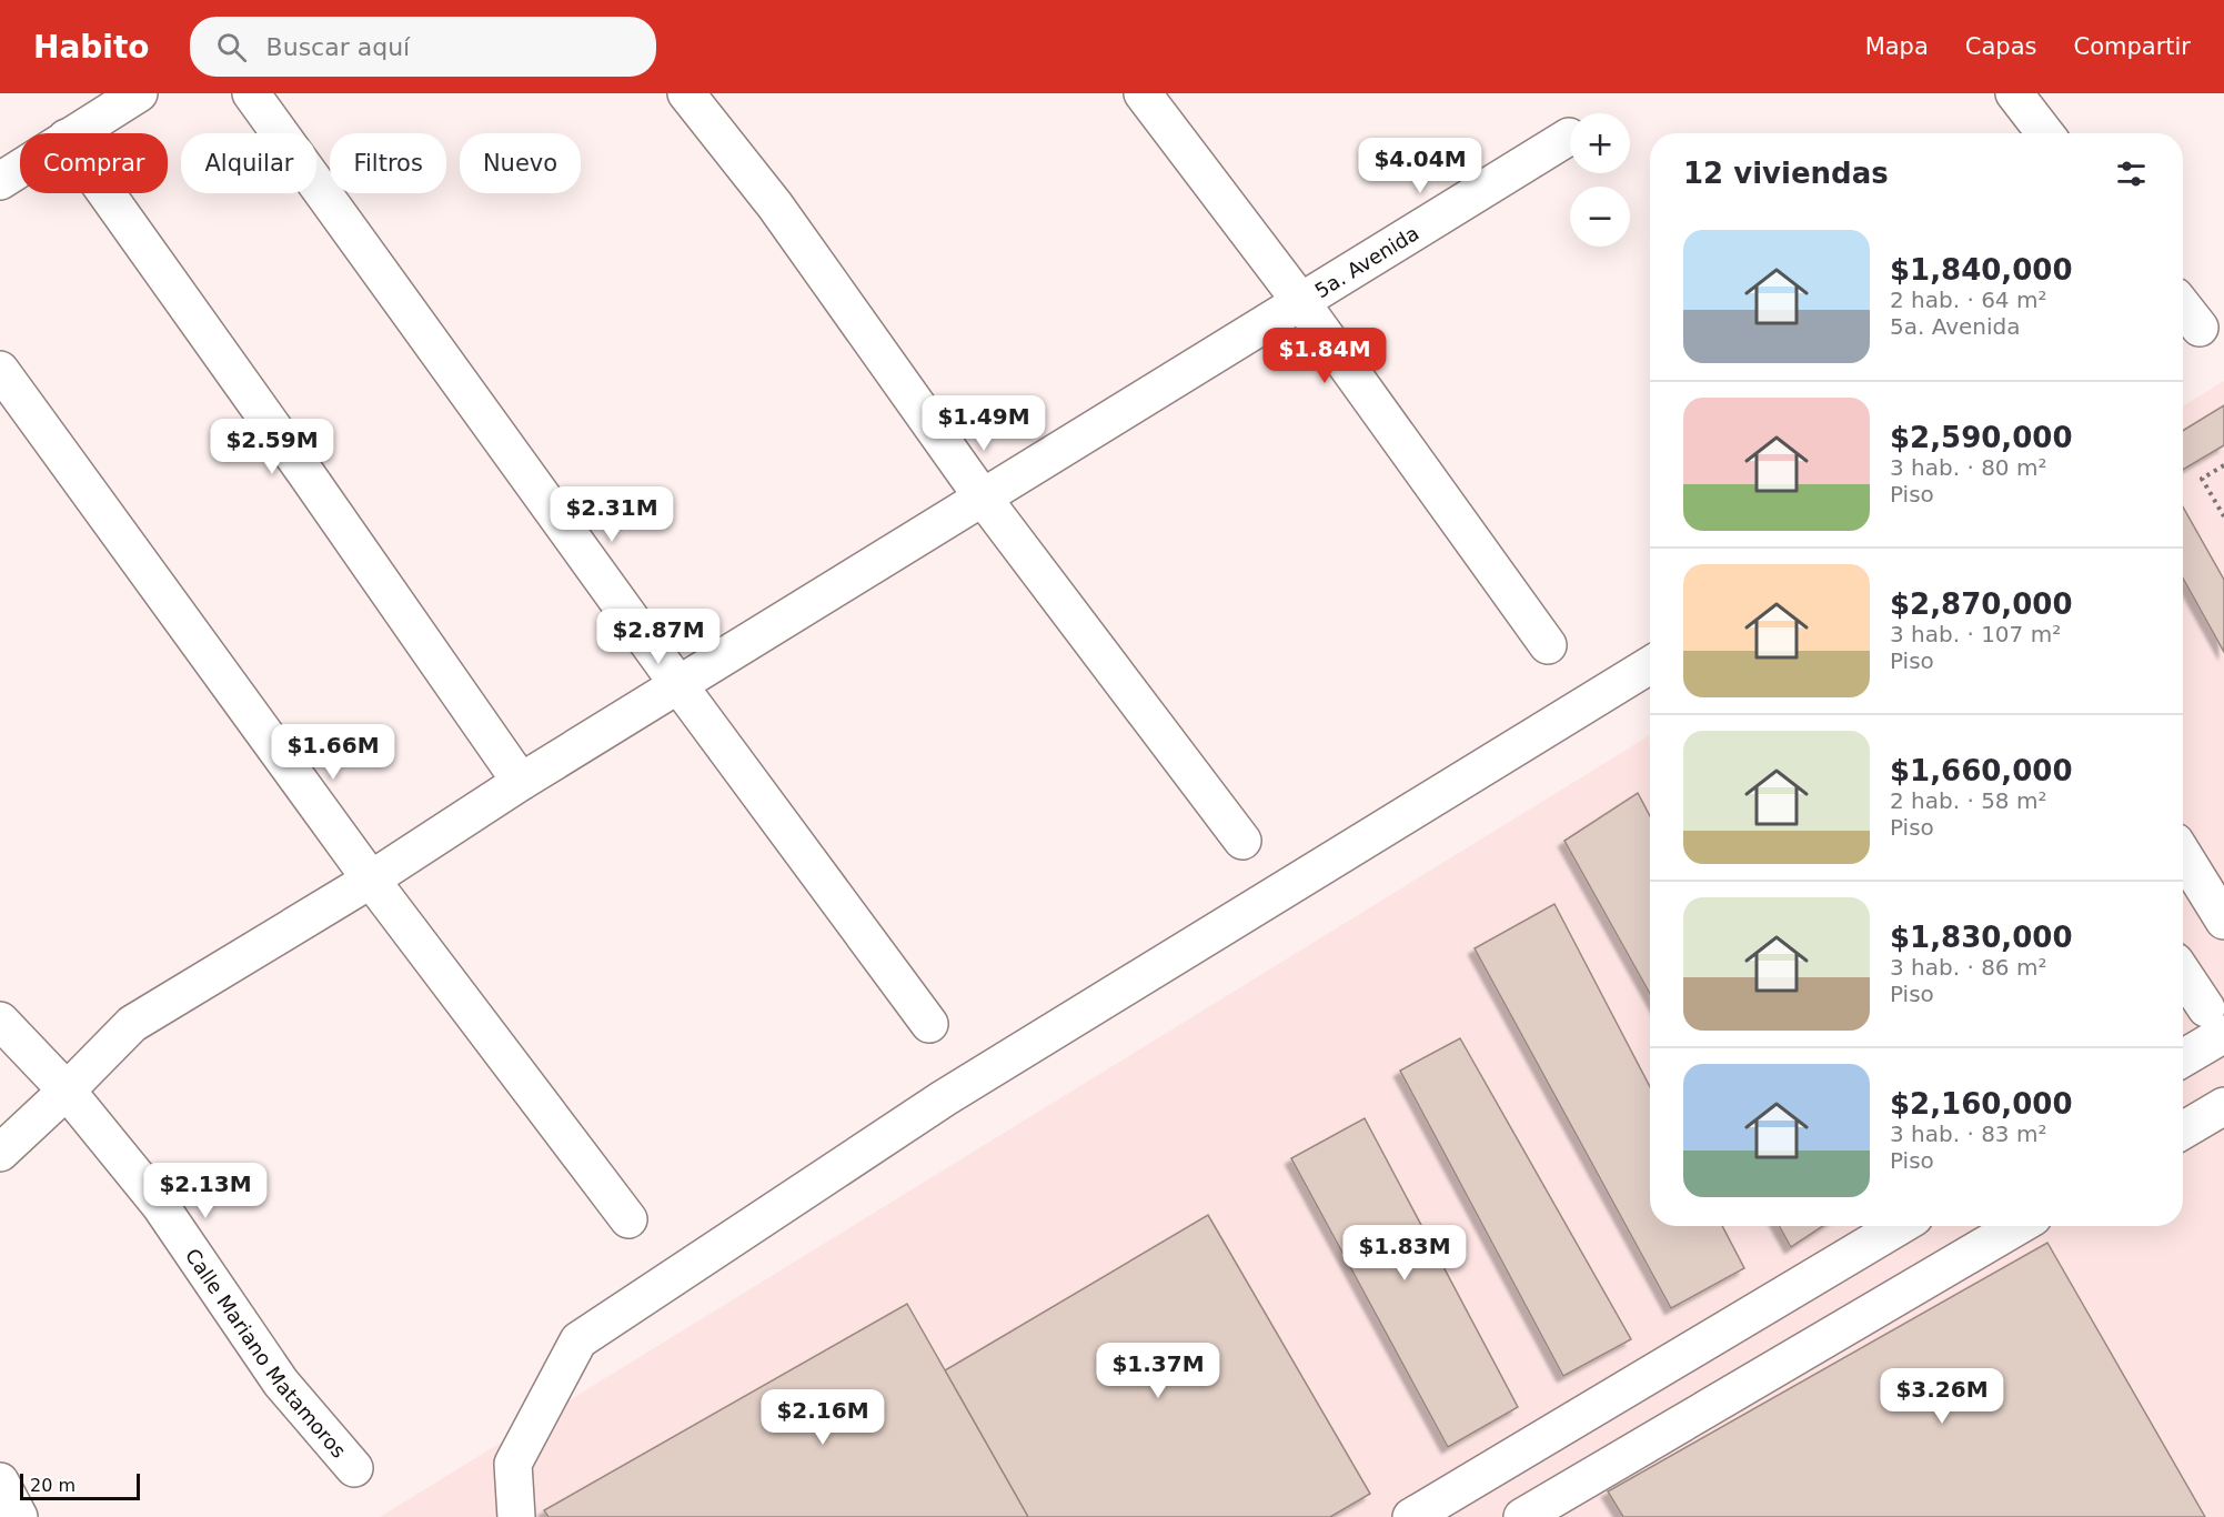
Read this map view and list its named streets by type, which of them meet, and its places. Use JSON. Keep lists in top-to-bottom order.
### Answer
{
  "streets": {
    "street": ["5a. Avenida", "Calle Mariano Matamoros"]
  },
  "crossings": [
    ["5a. Avenida", "Calle Mariano Matamoros"]
  ],
  "scale_bar": "20 m",
  "page": {
    "header": "Habito",
    "search": "Buscar aquí",
    "nav": ["Mapa", "Capas", "Compartir"],
    "map_buttons": ["+", "−"],
    "chip": [
      "Comprar",
      "Alquilar",
      "Filtros",
      "Nuevo"
    ],
    "heading": "12 viviendas",
    "price": [
      "$4.04M",
      "$1.84M",
      "$1.49M",
      "$2.59M",
      "$2.31M",
      "$2.87M",
      "$1.66M",
      "$2.13M",
      "$1.83M",
      "$1.37M",
      "$3.26M",
      "$2.16M"
    ],
    "list": [
      {
        "name": "$1,840,000",
        "note": "2 hab. · 64 m² · 5a. Avenida"
      },
      {
        "name": "$2,590,000",
        "note": "3 hab. · 80 m² · Piso"
      },
      {
        "name": "$2,870,000",
        "note": "3 hab. · 107 m² · Piso"
      },
      {
        "name": "$1,660,000",
        "note": "2 hab. · 58 m² · Piso"
      },
      {
        "name": "$1,830,000",
        "note": "3 hab. · 86 m² · Piso"
      },
      {
        "name": "$2,160,000",
        "note": "3 hab. · 83 m² · Piso"
      }
    ],
    "scale": "20 m"
  }
}
